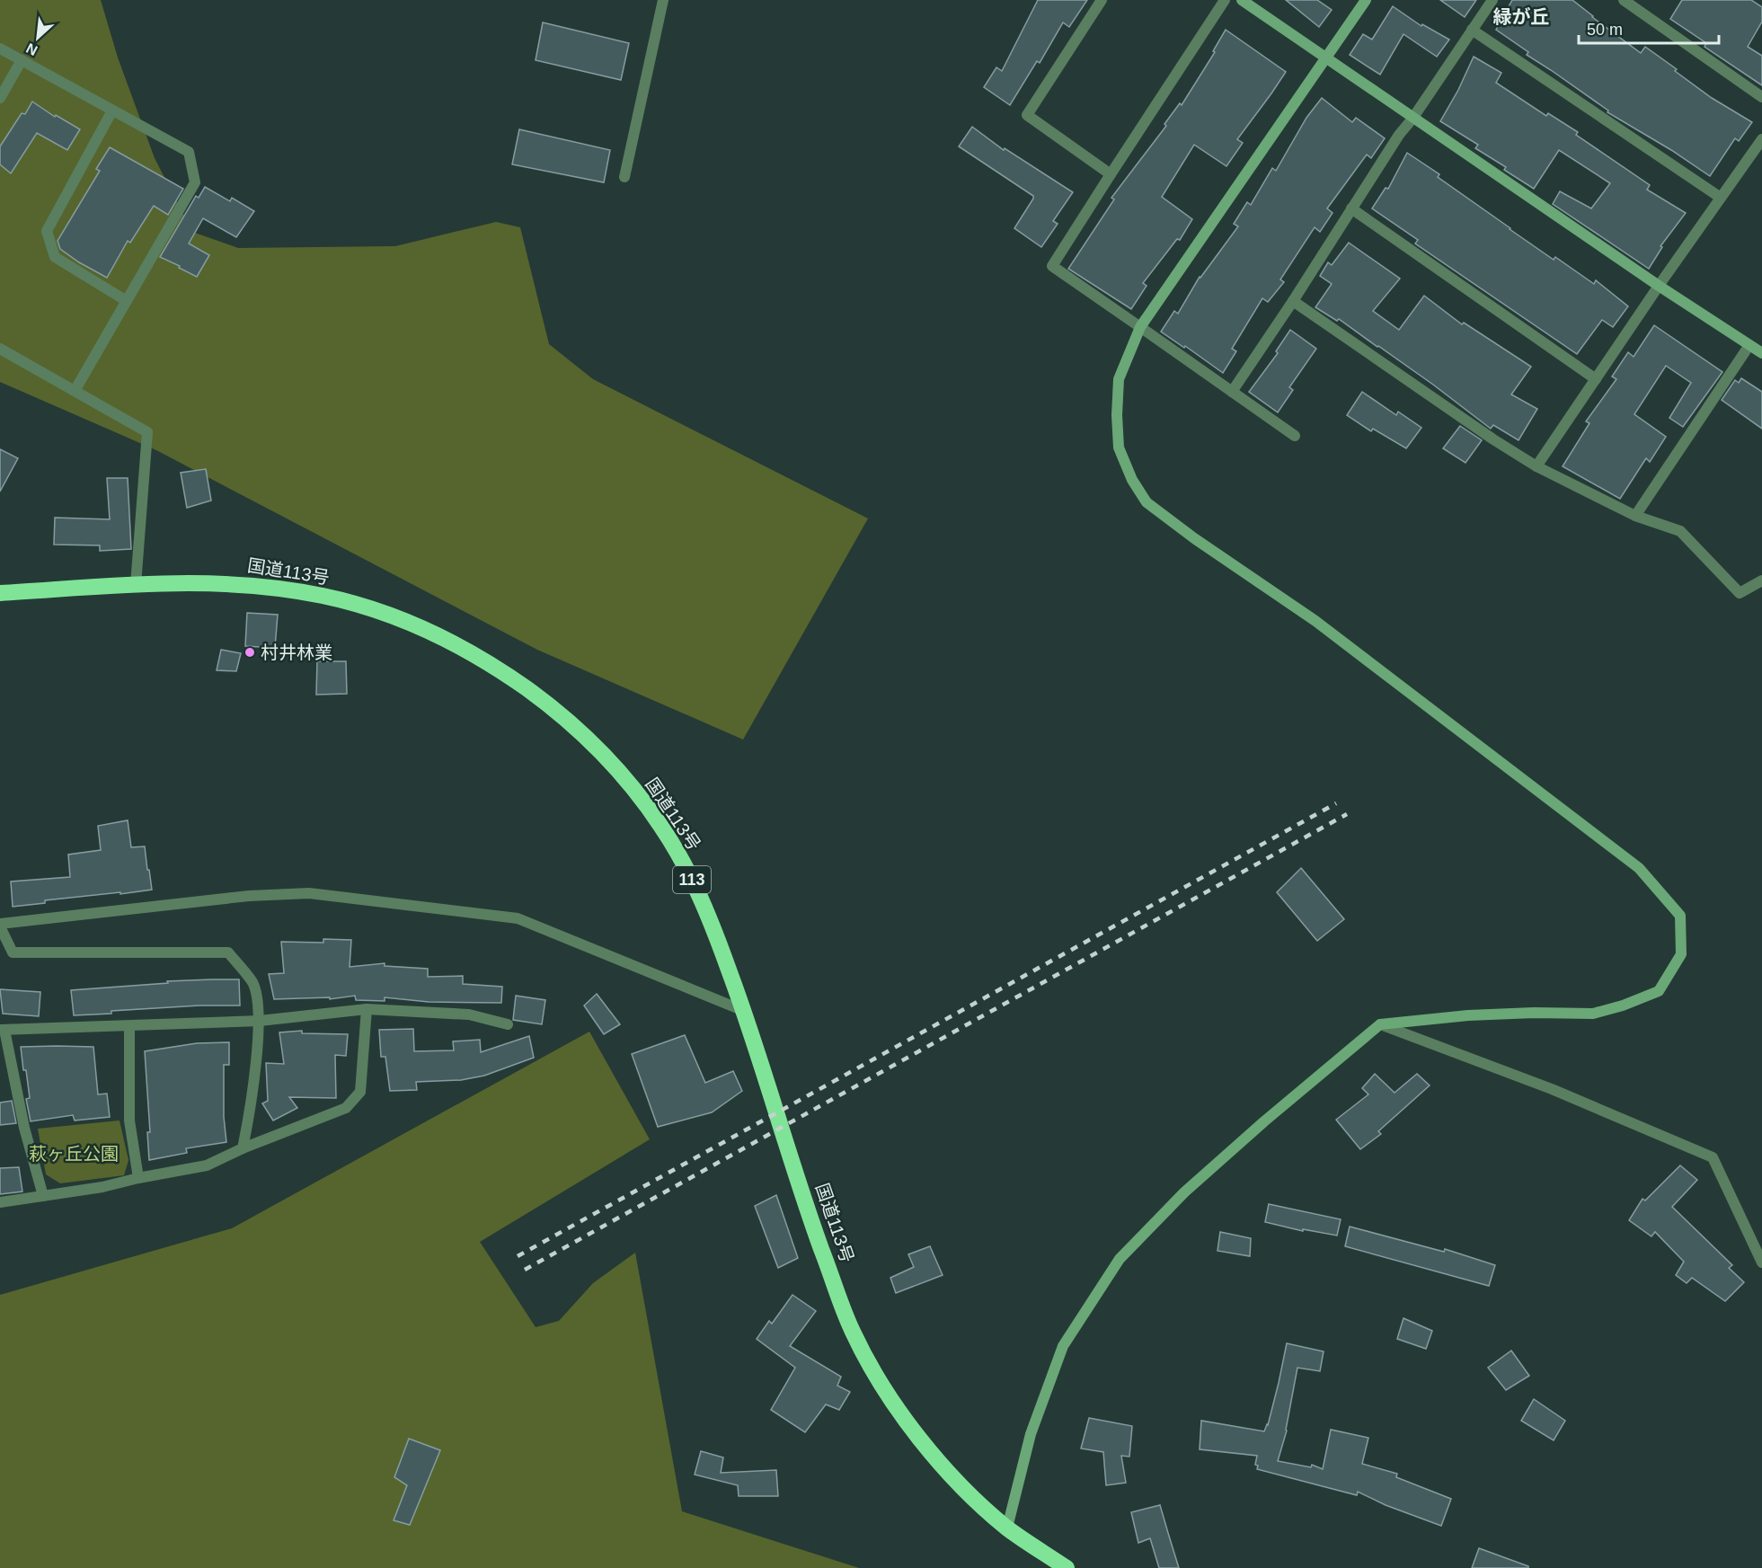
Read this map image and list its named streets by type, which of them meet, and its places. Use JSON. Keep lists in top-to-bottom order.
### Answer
{
  "streets": {
    "highway": ["国道113号", "113"]
  },
  "districts": ["緑が丘"],
  "parks": ["萩ヶ丘公園"],
  "places": ["村井林業"],
  "scale_bar": "50 m",
  "north": "bottom left"
}
